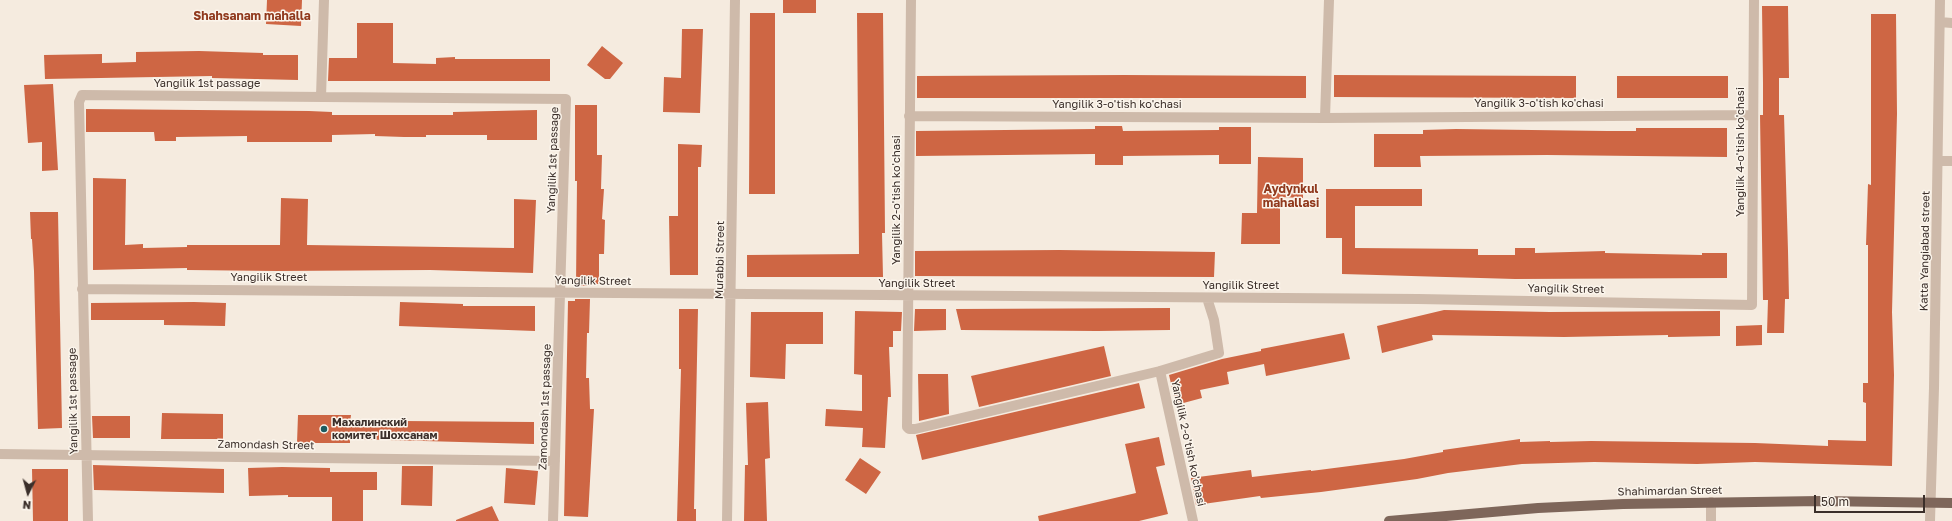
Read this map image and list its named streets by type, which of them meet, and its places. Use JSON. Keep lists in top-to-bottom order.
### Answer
{
  "streets": {
    "main road": ["Shahimardan Street"],
    "street": [
      "Yangilik 1st passage",
      "Yangilik 3-o'tish ko'chasi",
      "Yangilik 4-o'tish ko'chasi",
      "Yangilik 2-o'tish ko'chasi",
      "Katta Yangiabad street",
      "Murabbi Street",
      "Yangilik Street",
      "Zamondash 1st passage",
      "Zamоndash Street"
    ]
  },
  "crossings": [
    ["Yangilik 1st passage", "Yangilik Street"],
    ["Yangilik 1st passage", "Zamondash 1st passage"],
    ["Yangilik 1st passage", "Zamоndash Street"],
    ["Yangilik 3-o'tish ko'chasi", "Yangilik 4-o'tish ko'chasi"],
    ["Yangilik 3-o'tish ko'chasi", "Yangilik 2-o'tish ko'chasi"],
    ["Yangilik 4-o'tish ko'chasi", "Yangilik Street"],
    ["Yangilik 2-o'tish ko'chasi", "Yangilik Street"],
    ["Katta Yangiabad street", "Shahimardan Street"],
    ["Murabbi Street", "Yangilik Street"],
    ["Yangilik Street", "Zamondash 1st passage"],
    ["Zamondash 1st passage", "Zamоndash Street"]
  ],
  "districts": ["Shahsanam mahalla", "Aydynkul mahallasi"],
  "places": ["Махалинский комитет Шохcанам"],
  "scale_bar": "50 m",
  "north": "bottom"
}
